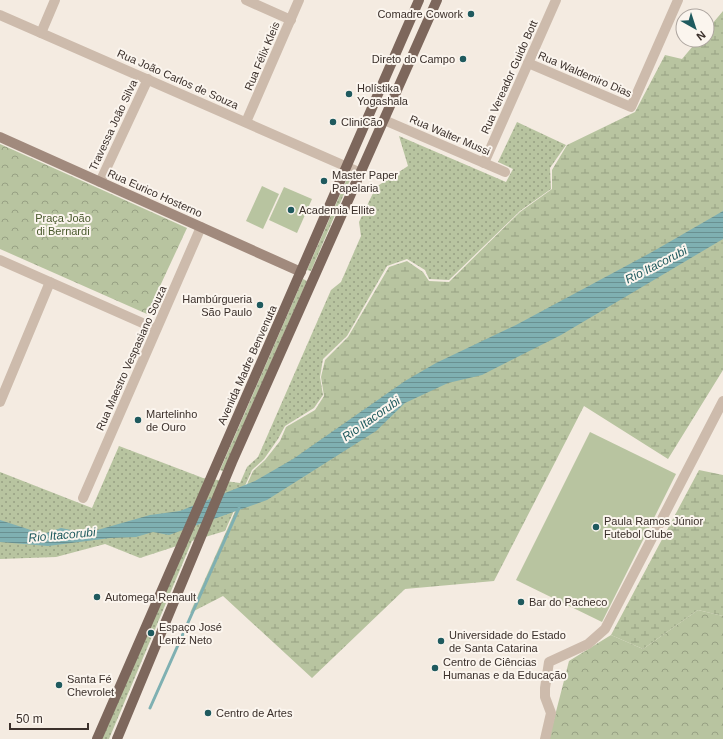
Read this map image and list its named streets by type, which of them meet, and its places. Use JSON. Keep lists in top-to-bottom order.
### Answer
{
  "streets": {
    "main road": ["Avenida Madre Benvenuta"],
    "street": [
      "Rua Félix Kleis",
      "Rua Waldemiro Dias",
      "Rua Vereador Guido Bott",
      "Rua João Carlos de Souza",
      "Travessa João Silva",
      "Rua Walter Mussi",
      "Rua Eurico Hosterno",
      "Rua Maestro Vespasiano Souza"
    ]
  },
  "crossings": [
    ["Rua Félix Kleis", "Rua João Carlos de Souza"],
    ["Rua Waldemiro Dias", "Rua Vereador Guido Bott"],
    ["Rua Vereador Guido Bott", "Rua Walter Mussi"],
    ["Rua João Carlos de Souza", "Travessa João Silva"],
    ["Rua João Carlos de Souza", "Avenida Madre Benvenuta"],
    ["Travessa João Silva", "Rua Eurico Hosterno"],
    ["Rua Eurico Hosterno", "Rua Maestro Vespasiano Souza"],
    ["Rua Eurico Hosterno", "Avenida Madre Benvenuta"]
  ],
  "water": ["Rio Itacorubi"],
  "parks": ["Praça João di Bernardi"],
  "places": [
    "Comadre Cowork",
    "Direto do Campo",
    "Holístika Yogashala",
    "CliniCão",
    "Master Paper Papelaria",
    "Academia Ellite",
    "Hambúrgueria São Paulo",
    "Martelinho de Ouro",
    "Paula Ramos Júnior Futebol Clube",
    "Automega Renault",
    "Bar do Pacheco",
    "Espaço José Lentz Neto",
    "Universidade do Estado de Santa Catarina",
    "Centro de Ciências Humanas e da Educação",
    "Santa Fé Chevrolet",
    "Centro de Artes"
  ],
  "scale_bar": "50 m",
  "north": "bottom right"
}
